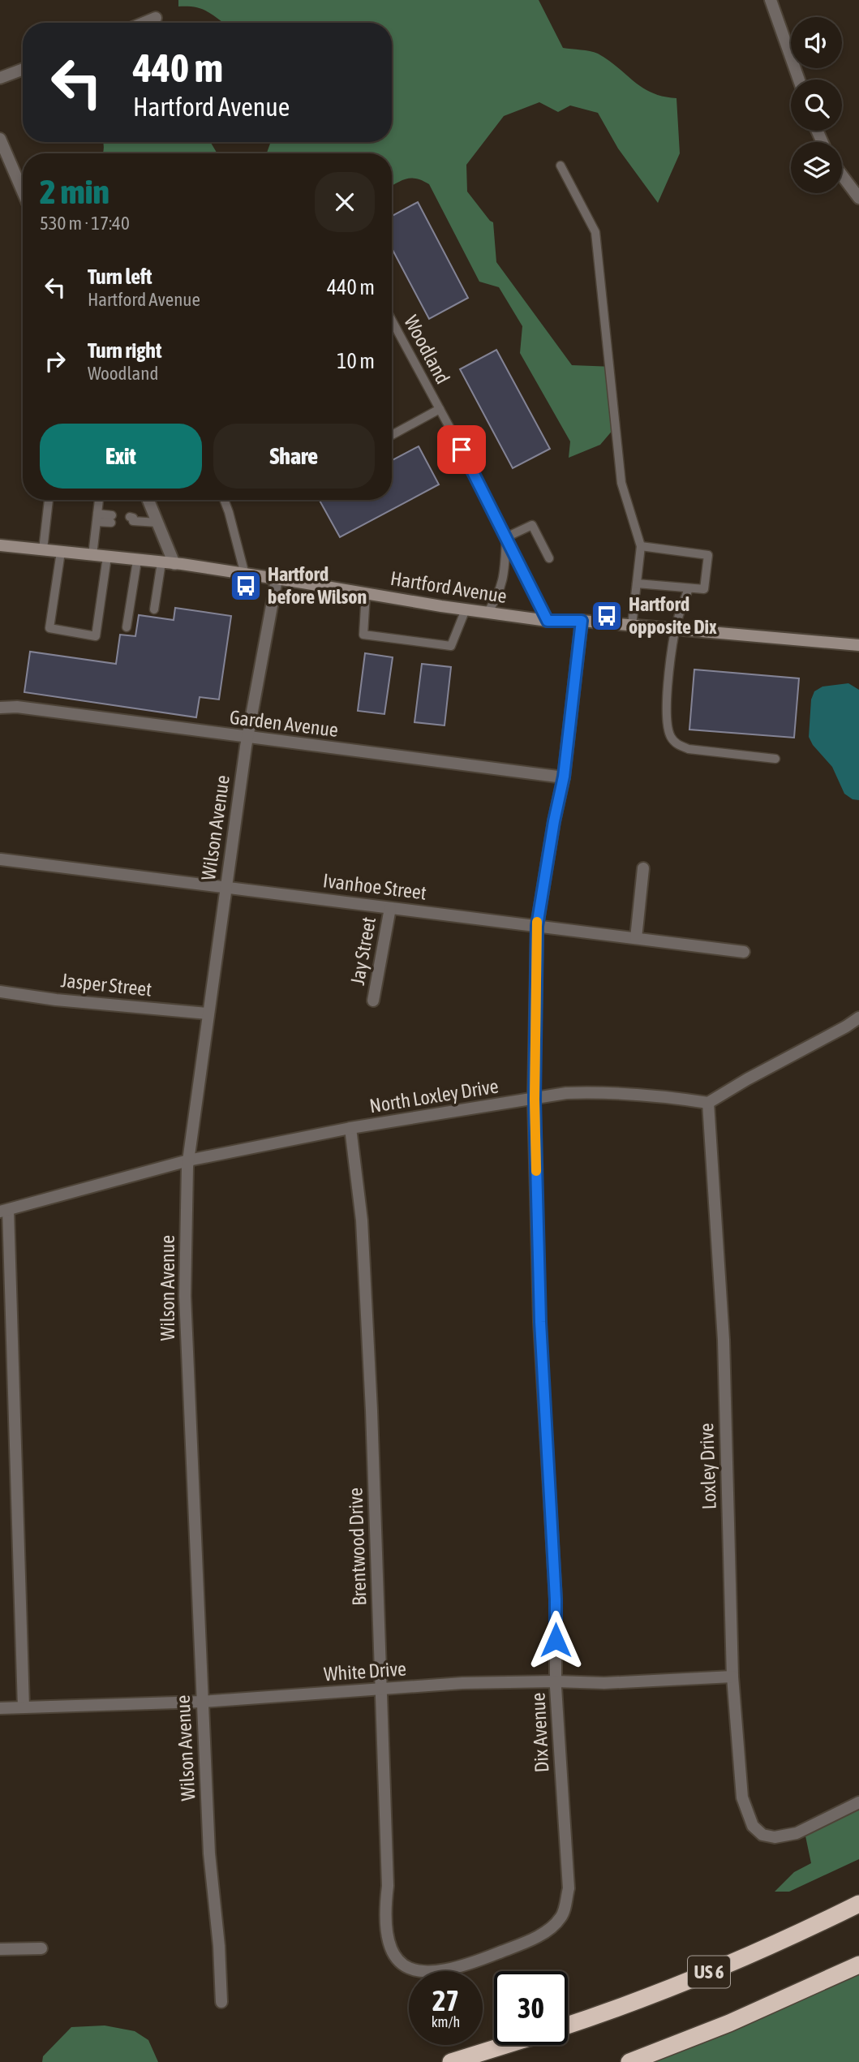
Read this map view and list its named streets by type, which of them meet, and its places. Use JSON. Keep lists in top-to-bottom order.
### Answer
{
  "streets": {
    "highway": ["US 6"],
    "main road": ["Hartford Avenue"],
    "street": [
      "Garden Avenue",
      "Wilson Avenue",
      "Ivanhoe Street",
      "Jay Street",
      "Jasper Street",
      "North Loxley Drive",
      "Loxley Drive",
      "Brentwood Drive",
      "White Drive",
      "Dix Avenue"
    ],
    "lane": ["Woodland"]
  },
  "crossings": [
    ["Woodland", "Hartford Avenue"],
    ["Hartford Avenue", "Wilson Avenue"],
    ["Hartford Avenue", "Dix Avenue"],
    ["Garden Avenue", "Wilson Avenue"],
    ["Garden Avenue", "Dix Avenue"],
    ["Wilson Avenue", "Ivanhoe Street"],
    ["Wilson Avenue", "Jasper Street"],
    ["Wilson Avenue", "North Loxley Drive"],
    ["Wilson Avenue", "White Drive"],
    ["Ivanhoe Street", "Jay Street"],
    ["Ivanhoe Street", "Dix Avenue"],
    ["North Loxley Drive", "Loxley Drive"],
    ["North Loxley Drive", "Brentwood Drive"],
    ["North Loxley Drive", "Dix Avenue"],
    ["Loxley Drive", "White Drive"],
    ["Brentwood Drive", "White Drive"],
    ["Brentwood Drive", "Dix Avenue"],
    ["White Drive", "Dix Avenue"]
  ],
  "places": {
    "bus stop": ["Hartford before Wilson", "Hartford opposite Dix"]
  },
  "page": {
    "turn": ["440 m", "Hartford Avenue"],
    "heading": ["2 min", "530 m · 17:40"],
    "list": [
      {
        "name": "Turn left",
        "note": "Hartford Avenue",
        "value": "440 m"
      },
      {
        "name": "Turn right",
        "note": "Woodland",
        "value": "10 m"
      }
    ],
    "buttons": ["Exit", "Share"],
    "speed": "27 km/h",
    "limit": "30"
  }
}
